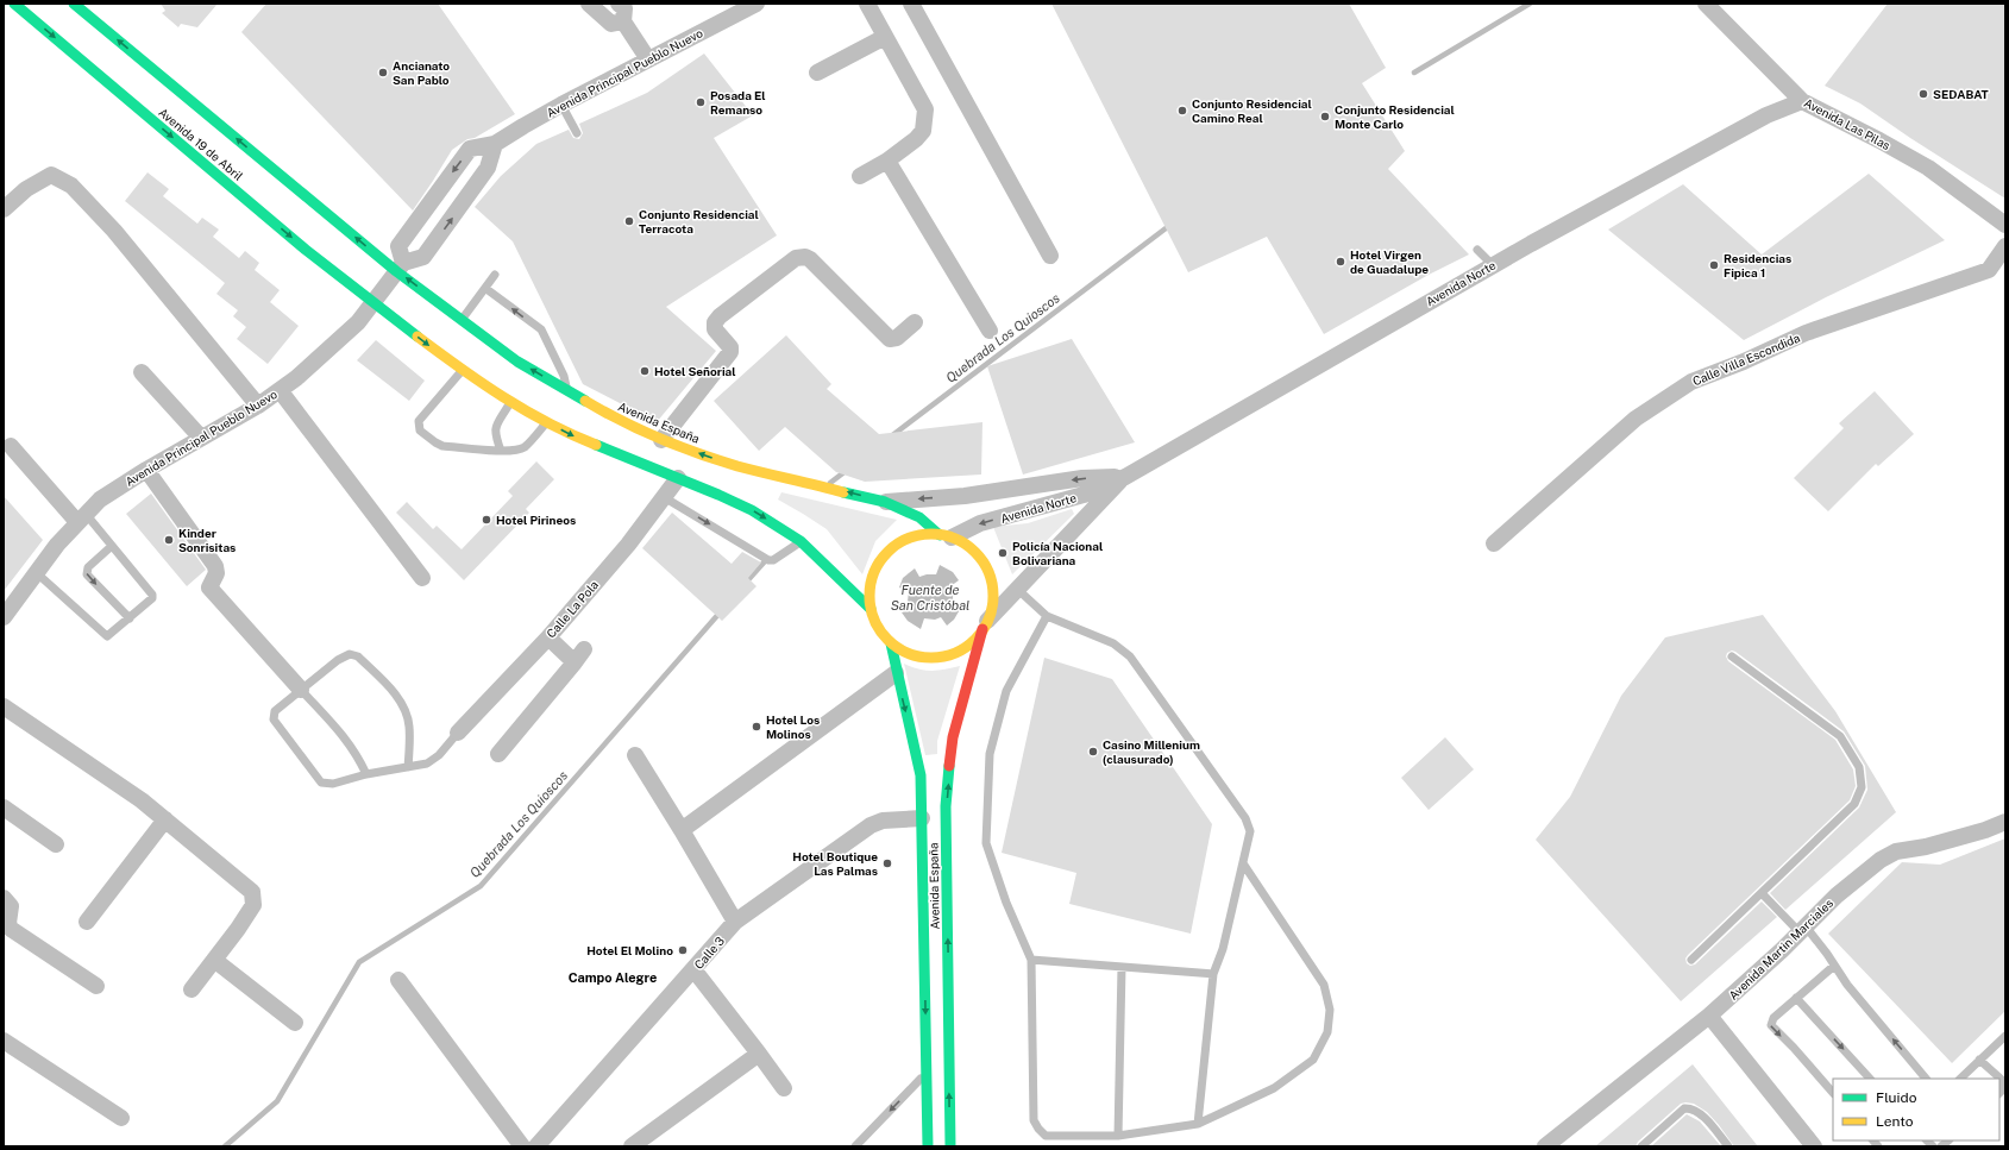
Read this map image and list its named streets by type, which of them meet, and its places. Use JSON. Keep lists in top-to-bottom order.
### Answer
{
  "streets": {
    "main road": ["Avenida 19 de Abril", "Avenida España"],
    "street": [
      "Avenida Principal Pueblo Nuevo",
      "Avenida Las Pilas",
      "Avenida Norte",
      "Calle Villa Escondida",
      "Calle La Pola",
      "Avenida Martin Marciales",
      "Calle 3"
    ]
  },
  "crossings": [
    ["Avenida Principal Pueblo Nuevo", "Avenida 19 de Abril"],
    ["Avenida Principal Pueblo Nuevo", "Avenida España"],
    ["Avenida Las Pilas", "Avenida Norte"],
    ["Avenida Norte", "Avenida España"],
    ["Avenida España", "Calle 3"]
  ],
  "districts": ["Campo Alegre"],
  "water": ["Quebrada Los Quioscos", "Fuente de San Cristóbal"],
  "places": [
    "Ancianato San Pablo",
    "SEDABAT",
    "Posada El Remanso",
    "Conjunto Residencial Camino Real",
    "Conjunto Residencial Monte Carlo",
    "Conjunto Residencial Terracota",
    "Hotel Virgen de Guadalupe",
    "Residencias Fipica 1",
    "Hotel Señorial",
    "Hotel Pirineos",
    "Kinder Sonrisitas",
    "Policía Nacional Bolivariana",
    "Hotel Los Molinos",
    "Casino Millenium (clausurado)",
    "Hotel Boutique Las Palmas",
    "Hotel El Molino"
  ],
  "legend": ["Fluido", "Lento"]
}
